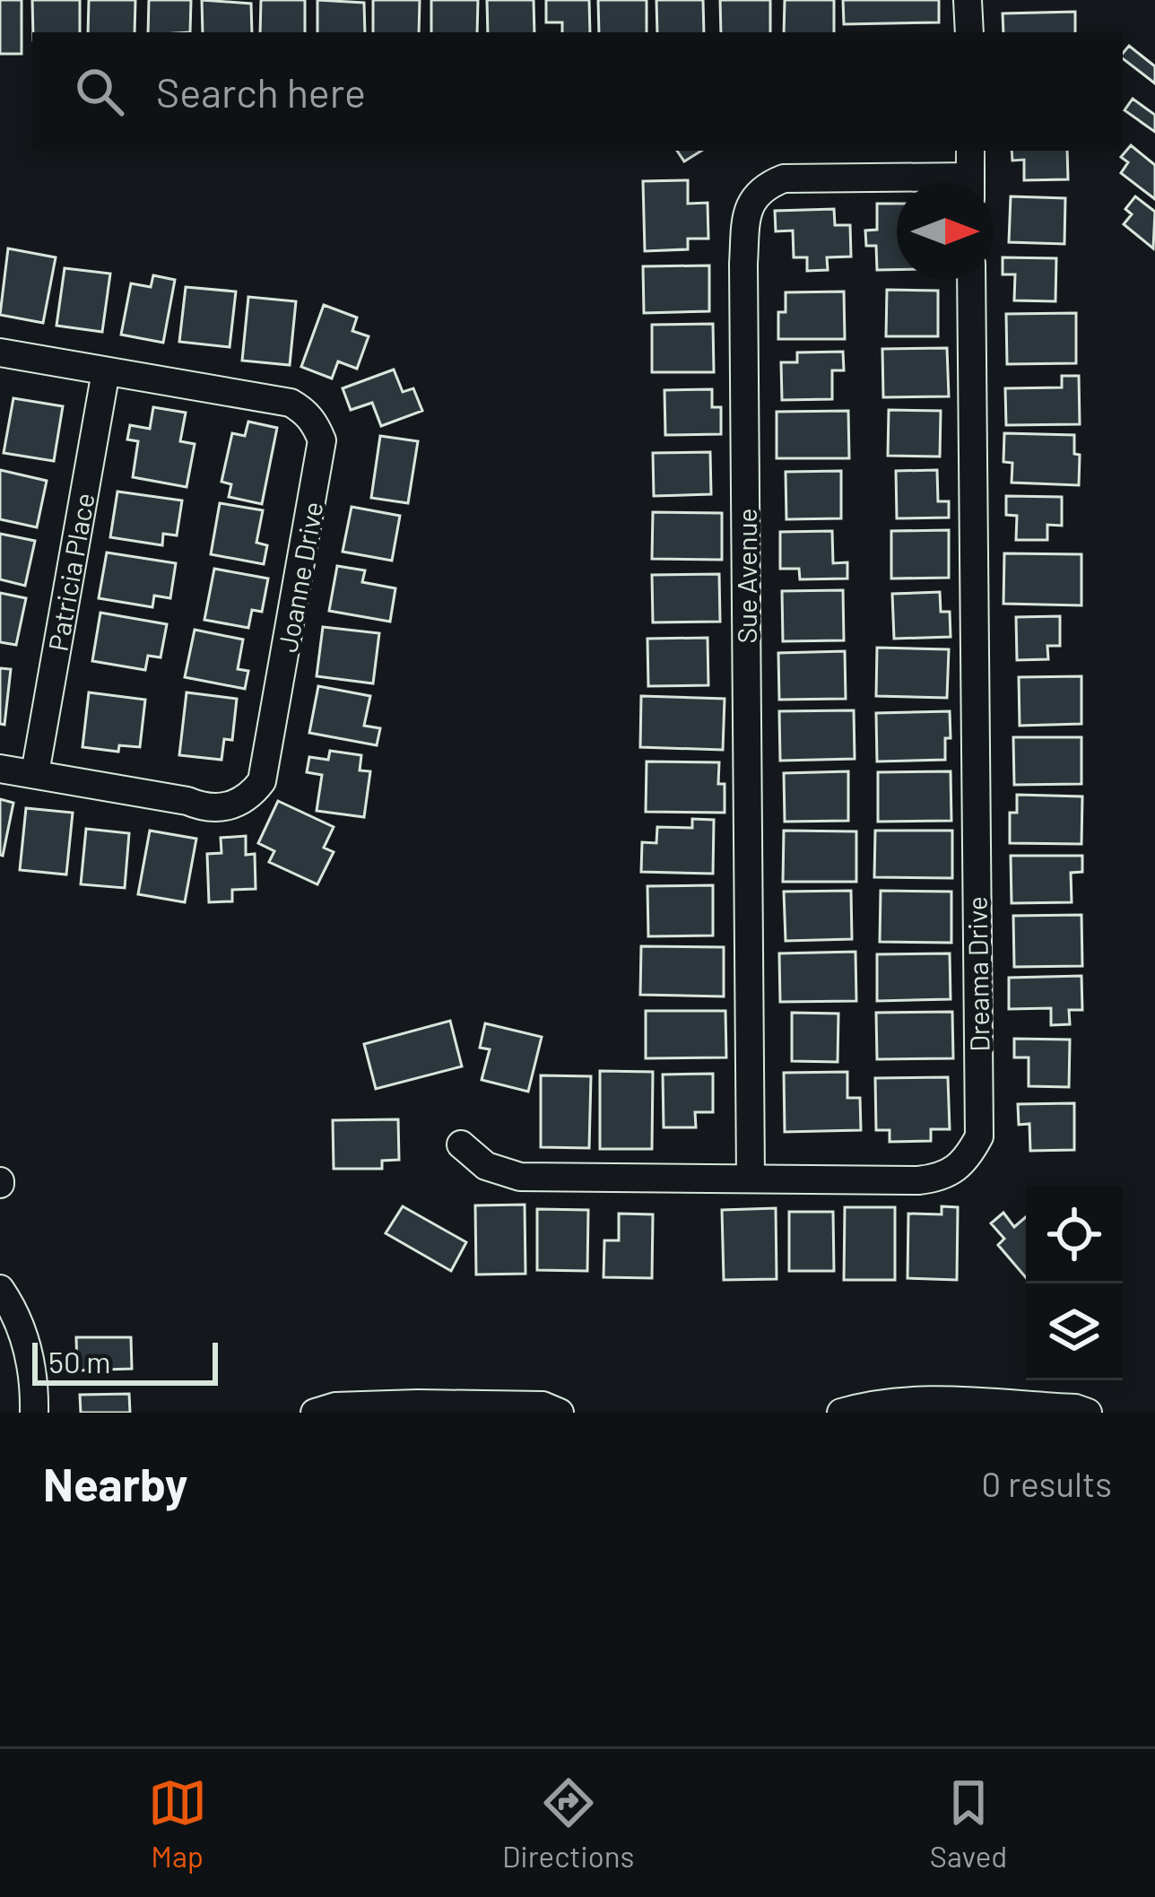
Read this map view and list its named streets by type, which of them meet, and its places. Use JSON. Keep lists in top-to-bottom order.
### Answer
{
  "streets": {
    "street": [
      "Patricia Place",
      "Sue Avenue",
      "Joanne Drive",
      "Dreama Drive"
    ]
  },
  "crossings": [
    ["Patricia Place", "Joanne Drive"],
    ["Sue Avenue", "Dreama Drive"]
  ],
  "scale_bar": "50 m",
  "north": "right",
  "page": {
    "search": "Search here",
    "scale": "50 m",
    "heading": ["Nearby", "0 results"],
    "nav": ["Map", "Directions", "Saved"]
  }
}
